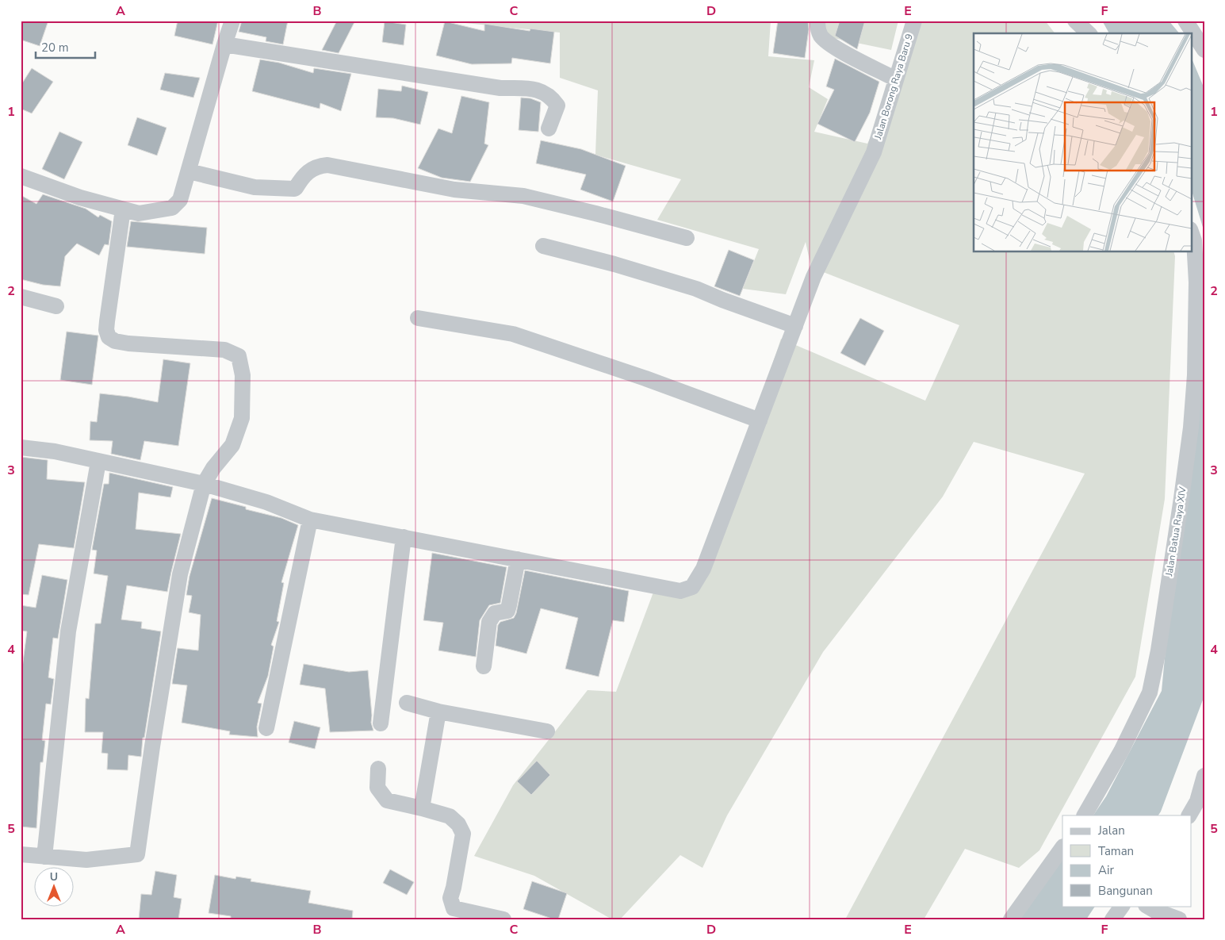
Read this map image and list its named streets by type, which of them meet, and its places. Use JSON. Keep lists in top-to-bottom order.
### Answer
{
  "streets": {
    "street": ["Jalan Borong Raya Baru 9", "Jalan Batua Raya XIV"]
  },
  "legend": [
    "Jalan",
    "Taman",
    "Air",
    "Bangunan"
  ],
  "scale_bar": "20 m",
  "north": "top",
  "grid": {
    "columns": [
      "A",
      "B",
      "C",
      "D",
      "E",
      "F"
    ],
    "rows": [
      "1",
      "2",
      "3",
      "4",
      "5"
    ]
  }
}
